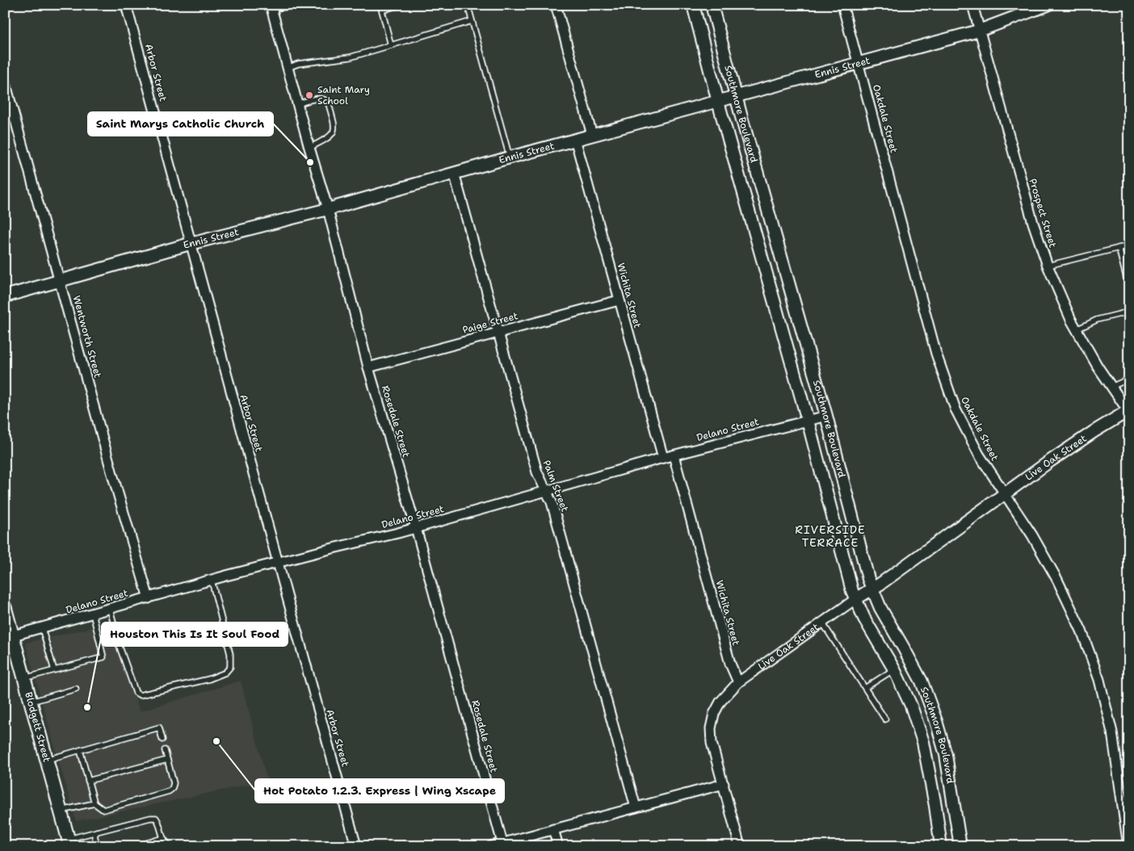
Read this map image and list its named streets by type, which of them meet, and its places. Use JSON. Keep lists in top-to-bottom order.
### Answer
{
  "streets": {
    "main road": ["Blodgett Street"],
    "street": [
      "Ennis Street",
      "Arbor Street",
      "Southmore Boulevard",
      "Oakdale Street",
      "Prospect Street",
      "Wichita Street",
      "Paige Street",
      "Wentworth Street",
      "Rosedale Street",
      "Delano Street",
      "Live Oak Street",
      "Palm Street"
    ]
  },
  "crossings": [
    ["Ennis Street", "Arbor Street"],
    ["Ennis Street", "Southmore Boulevard"],
    ["Ennis Street", "Oakdale Street"],
    ["Ennis Street", "Prospect Street"],
    ["Ennis Street", "Wichita Street"],
    ["Ennis Street", "Wentworth Street"],
    ["Ennis Street", "Rosedale Street"],
    ["Ennis Street", "Palm Street"],
    ["Arbor Street", "Delano Street"],
    ["Southmore Boulevard", "Delano Street"],
    ["Southmore Boulevard", "Live Oak Street"],
    ["Oakdale Street", "Live Oak Street"],
    ["Prospect Street", "Live Oak Street"],
    ["Wichita Street", "Paige Street"],
    ["Wichita Street", "Delano Street"],
    ["Wichita Street", "Live Oak Street"],
    ["Paige Street", "Rosedale Street"],
    ["Paige Street", "Palm Street"],
    ["Wentworth Street", "Delano Street"],
    ["Rosedale Street", "Delano Street"],
    ["Delano Street", "Palm Street"],
    ["Delano Street", "Blodgett Street"]
  ],
  "districts": ["RIVERSIDE TERRACE"],
  "places": [
    "Saint Mary School",
    "Saint Marys Catholic Church",
    "Houston This Is It Soul Food",
    "Hot Potato 1.2.3. Express | Wing Xscape"
  ]
}
